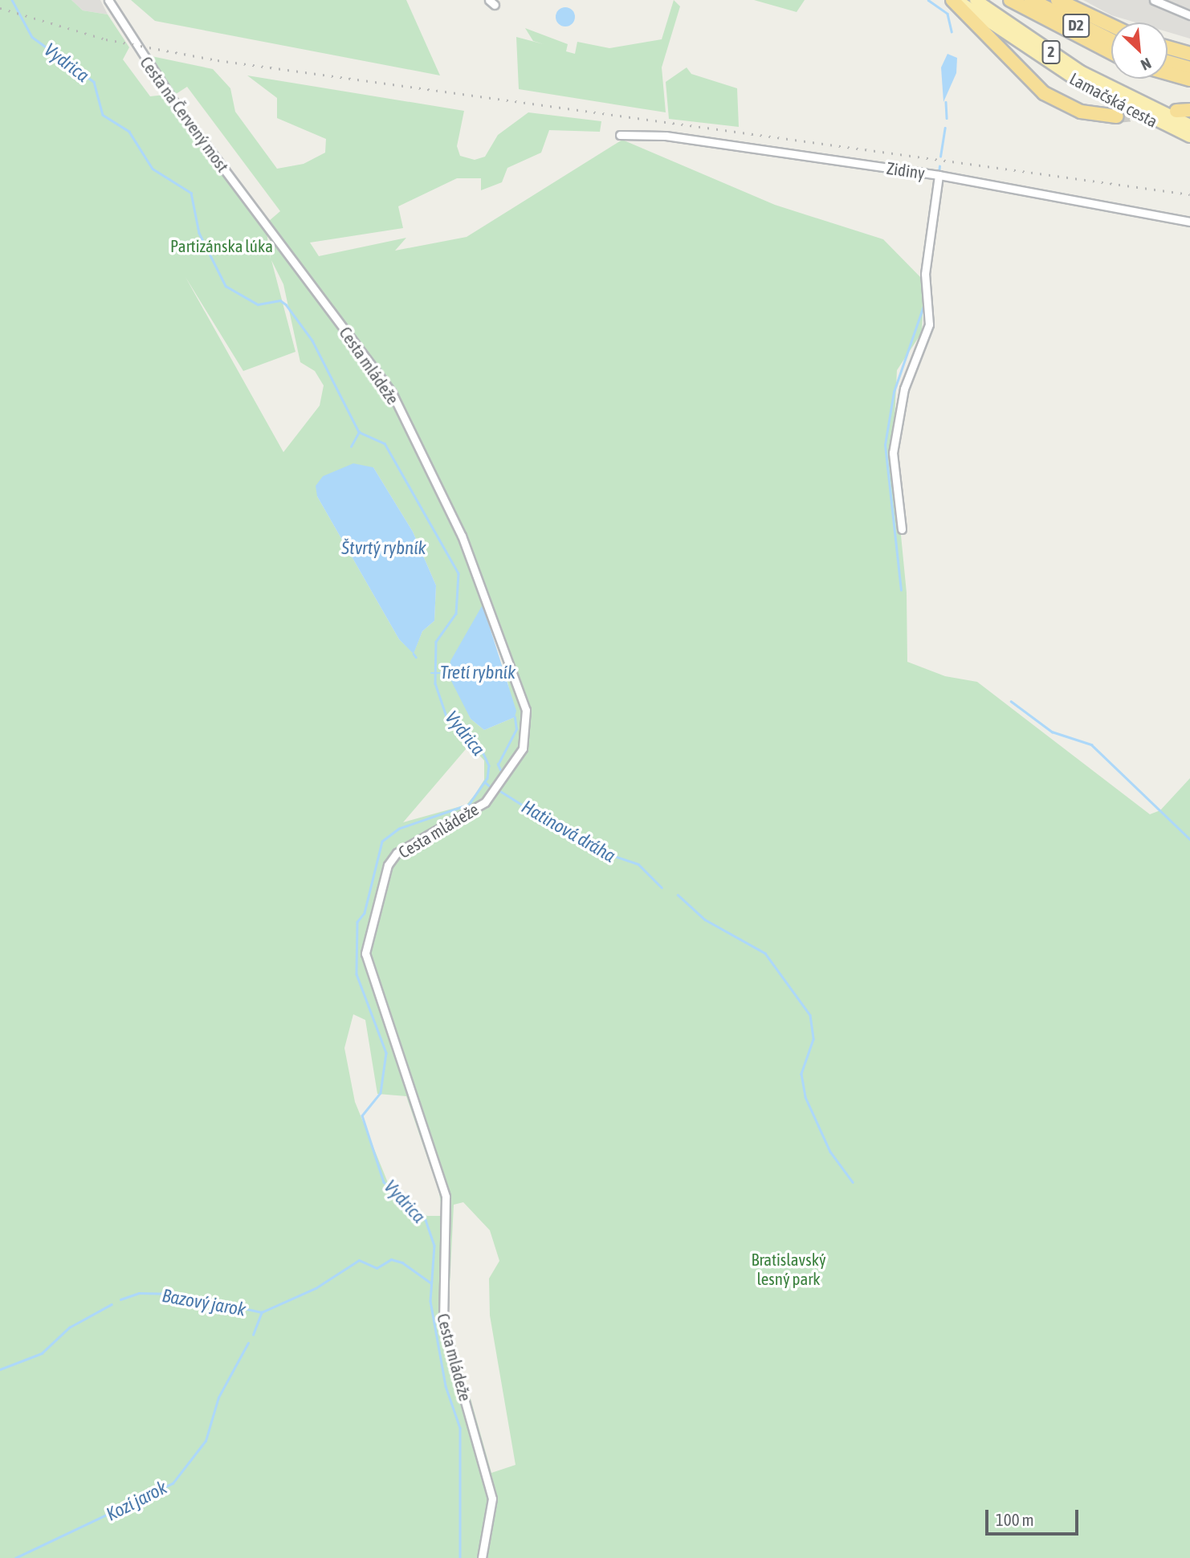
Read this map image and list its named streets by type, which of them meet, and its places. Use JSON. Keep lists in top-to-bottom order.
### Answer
{
  "streets": {
    "highway": ["D2"],
    "main road": ["2", "Lamačská cesta"],
    "street": ["Cesta na Červený most", "Zidiny", "Cesta mládeže"]
  },
  "crossings": [
    ["Cesta na Červený most", "Cesta mládeže"]
  ],
  "water": [
    "Vydrica",
    "Štvrtý rybník",
    "Tretí rybník",
    "Hatinová dráha",
    "Bazový jarok",
    "Kozí jarok"
  ],
  "parks": ["Partizánska lúka", "Bratislavský lesný park"],
  "scale_bar": "100 m",
  "north": "bottom right"
}
